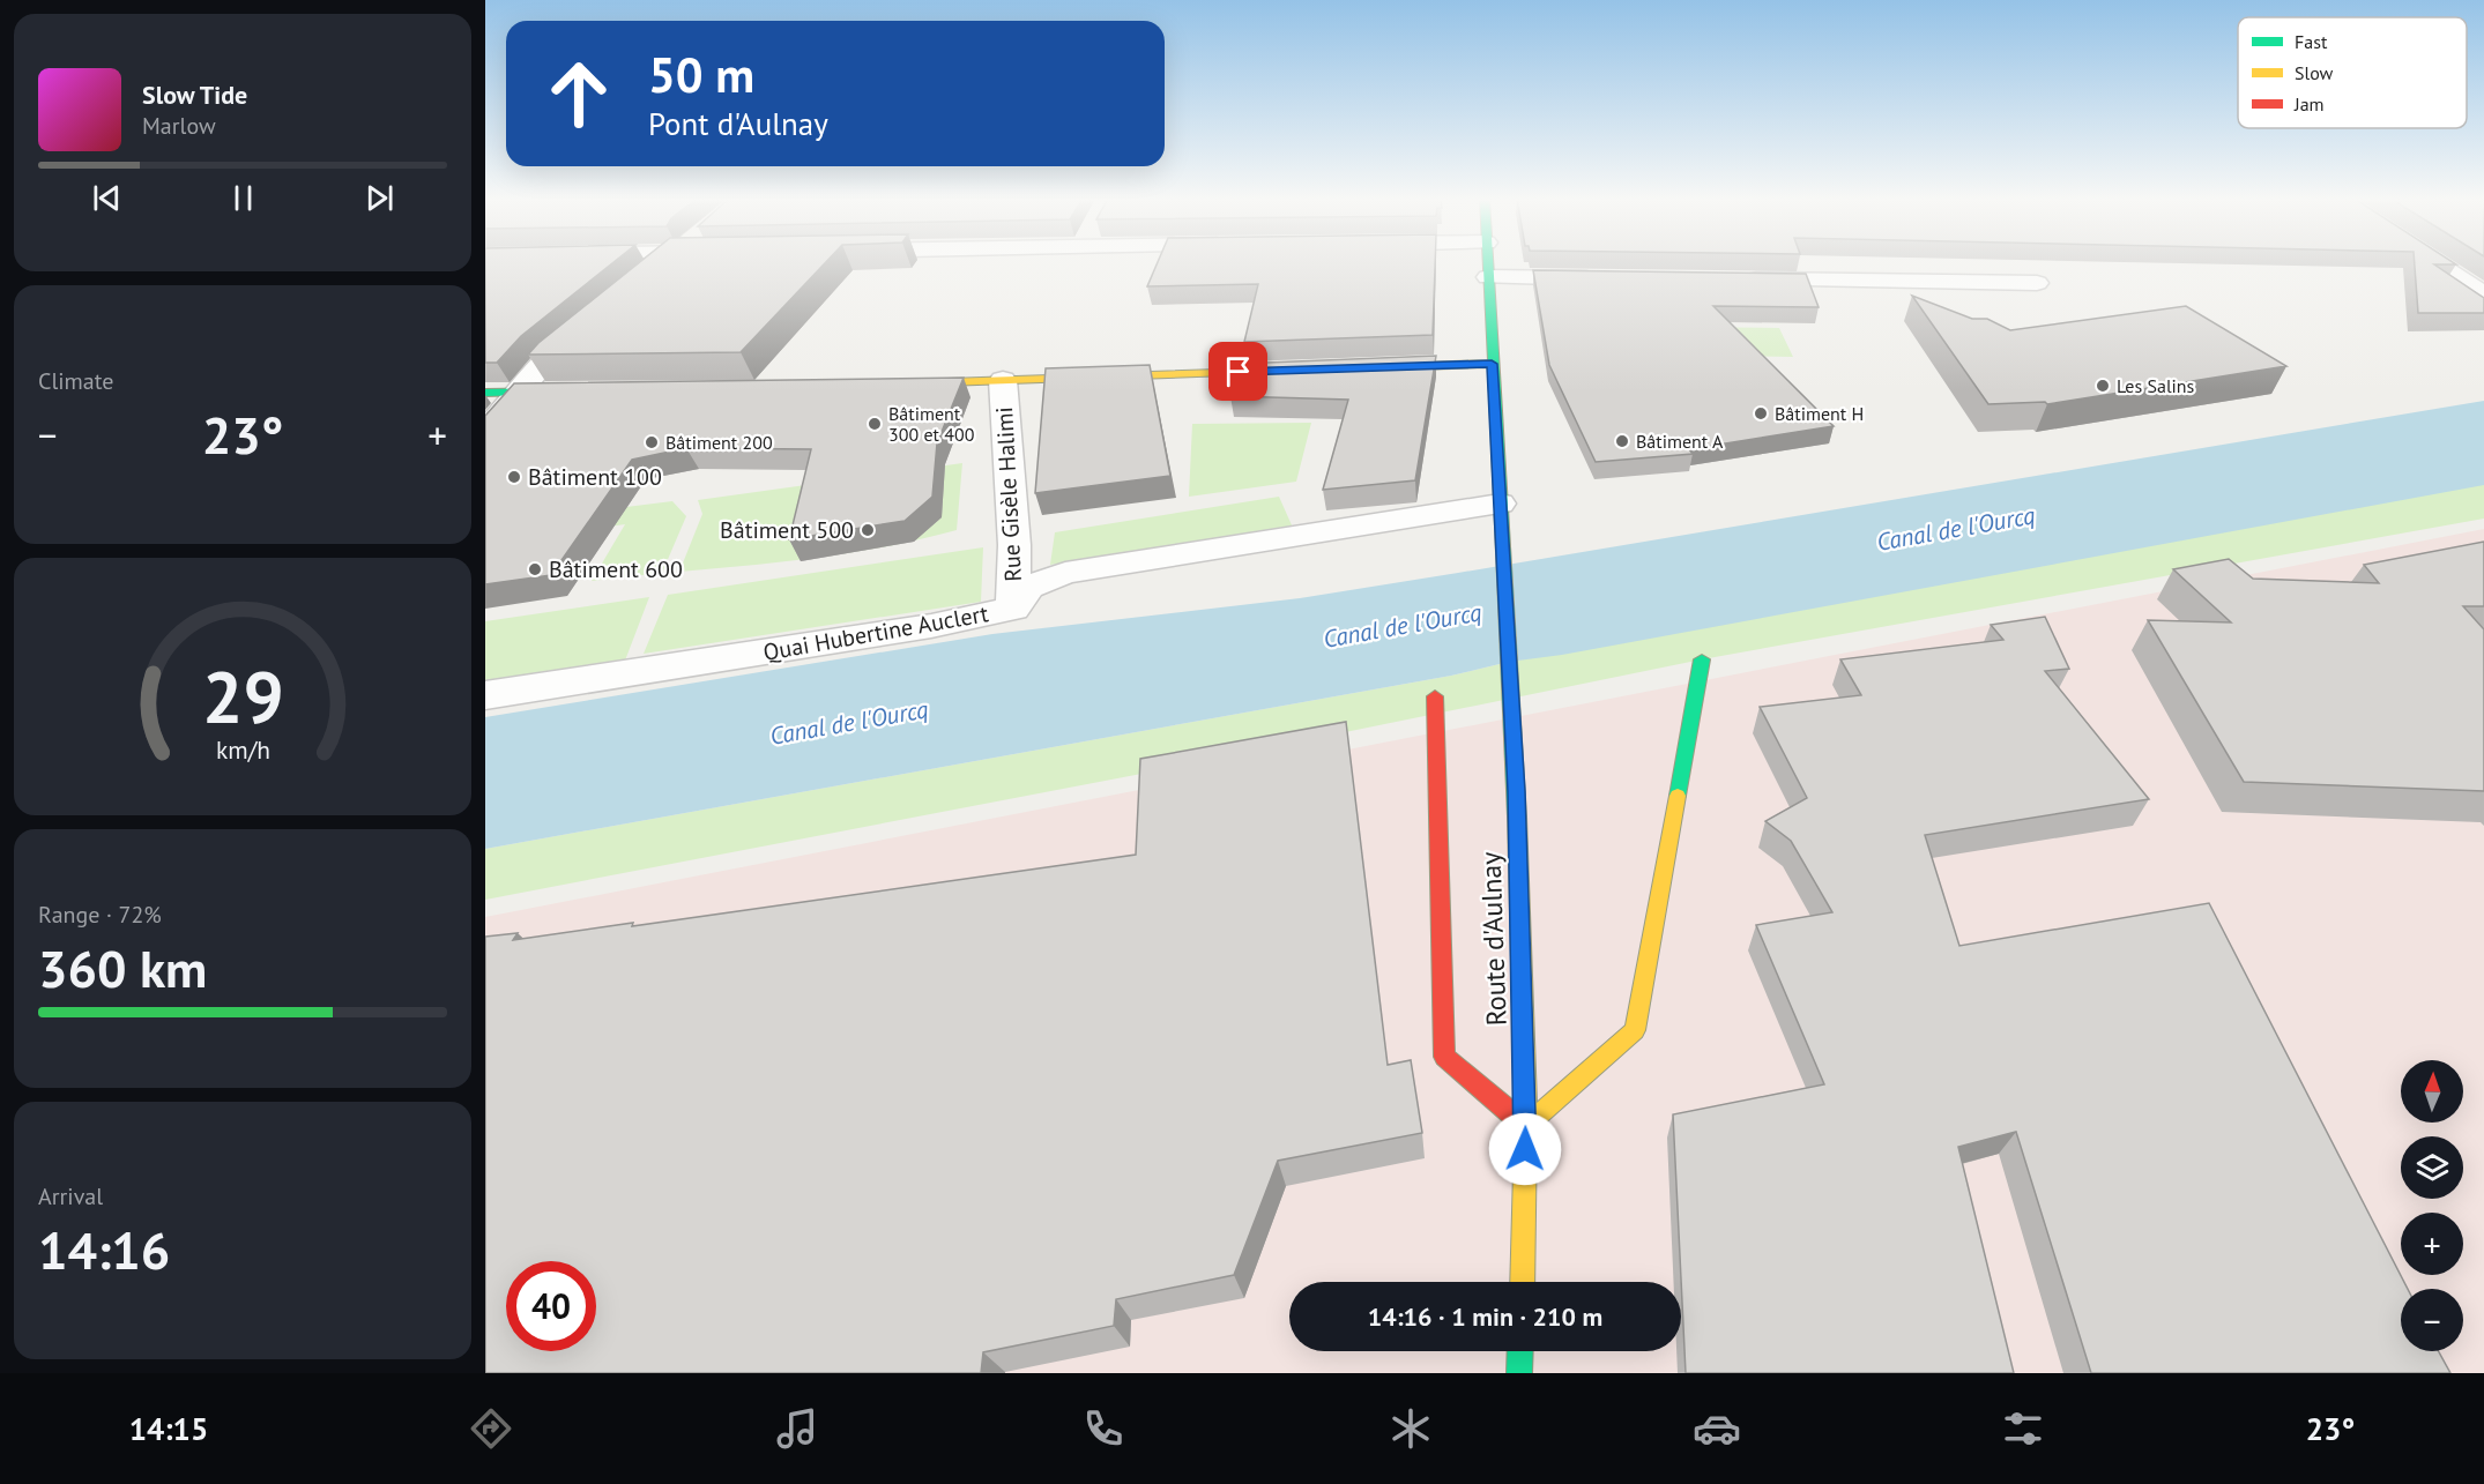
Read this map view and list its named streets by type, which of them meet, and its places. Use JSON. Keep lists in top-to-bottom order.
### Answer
{
  "streets": {
    "street": ["Rue Gisèle Halimi", "Quai Hubertine Auclert", "Route d'Aulnay"]
  },
  "crossings": [
    ["Rue Gisèle Halimi", "Quai Hubertine Auclert"],
    ["Quai Hubertine Auclert", "Route d'Aulnay"]
  ],
  "water": ["Canal de l'Ourcq"],
  "places": [
    "Les Salins",
    "Bâtiment H",
    "Bâtiment 300 et 400",
    "Bâtiment A",
    "Bâtiment 200",
    "Bâtiment 100",
    "Bâtiment 500",
    "Bâtiment 600"
  ],
  "legend": ["Fast", "Slow", "Jam"],
  "north": "top",
  "page": {
    "turn": ["50 m", "Pont d'Aulnay"],
    "song": ["Slow Tide", "Marlow"],
    "tile": [
      "Climate",
      ["Range · 72%", "360 km"],
      ["Arrival", "14:16"]
    ],
    "heat": ["−", "23°", "+"],
    "map_buttons": ["+", "−"],
    "limit": "40",
    "trip": "14:16 · 1 min · 210 m",
    "tabs": ["14:15", "23°"],
    "gauge": ["29", "km/h"]
  }
}
